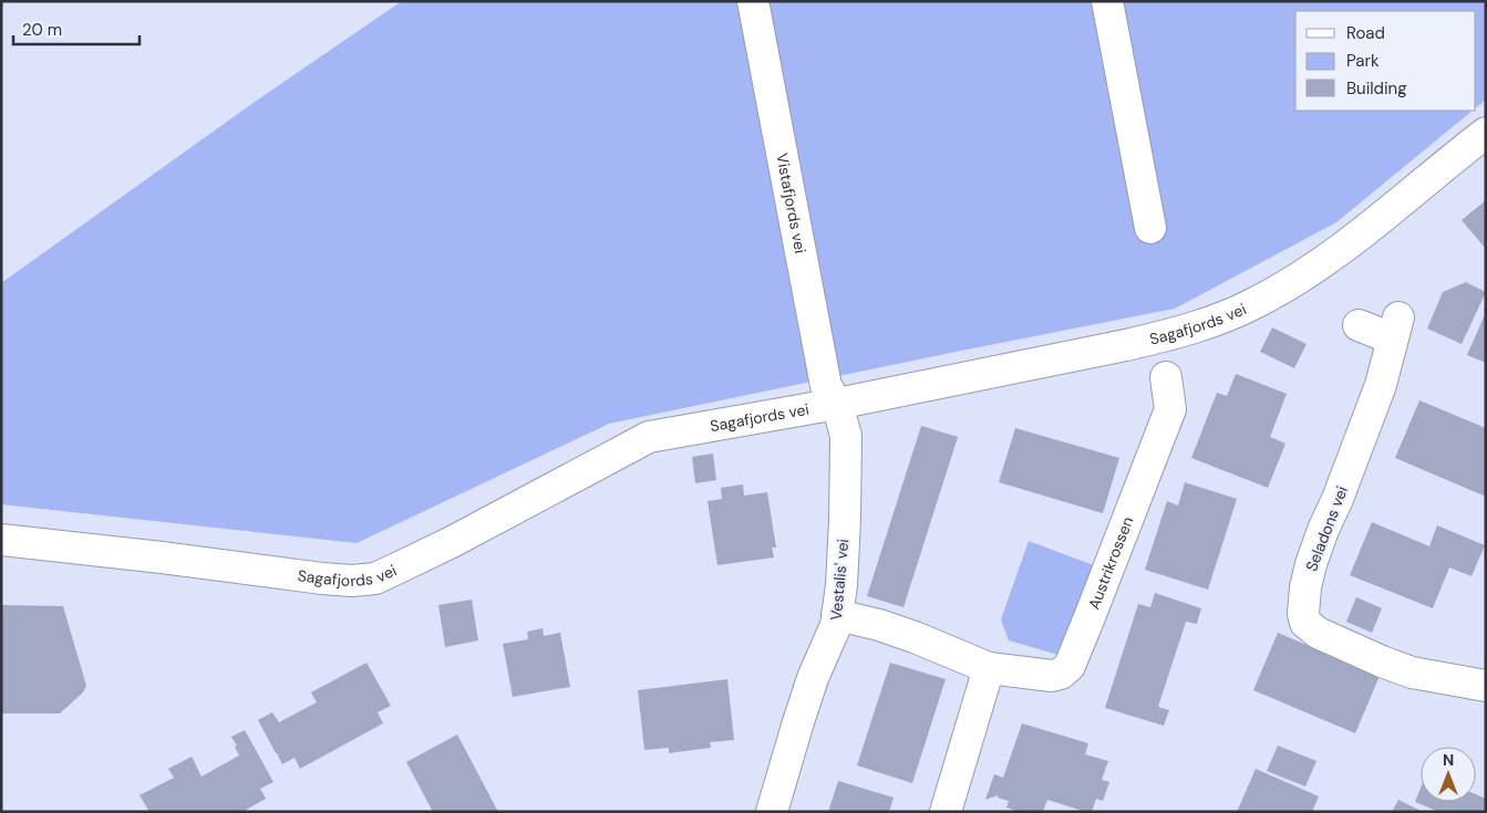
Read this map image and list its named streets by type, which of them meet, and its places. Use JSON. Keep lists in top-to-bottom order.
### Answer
{
  "streets": {
    "street": [
      "Vistafjords vei",
      "Sagafjords vei",
      "Seladons vei",
      "Austrikrossen",
      "Vestalis' vei"
    ]
  },
  "crossings": [
    ["Vistafjords vei", "Sagafjords vei"],
    ["Vistafjords vei", "Vestalis' vei"],
    ["Sagafjords vei", "Vestalis' vei"],
    ["Austrikrossen", "Vestalis' vei"]
  ],
  "legend": ["Road", "Park", "Building"],
  "scale_bar": "20 m",
  "north": "top"
}
